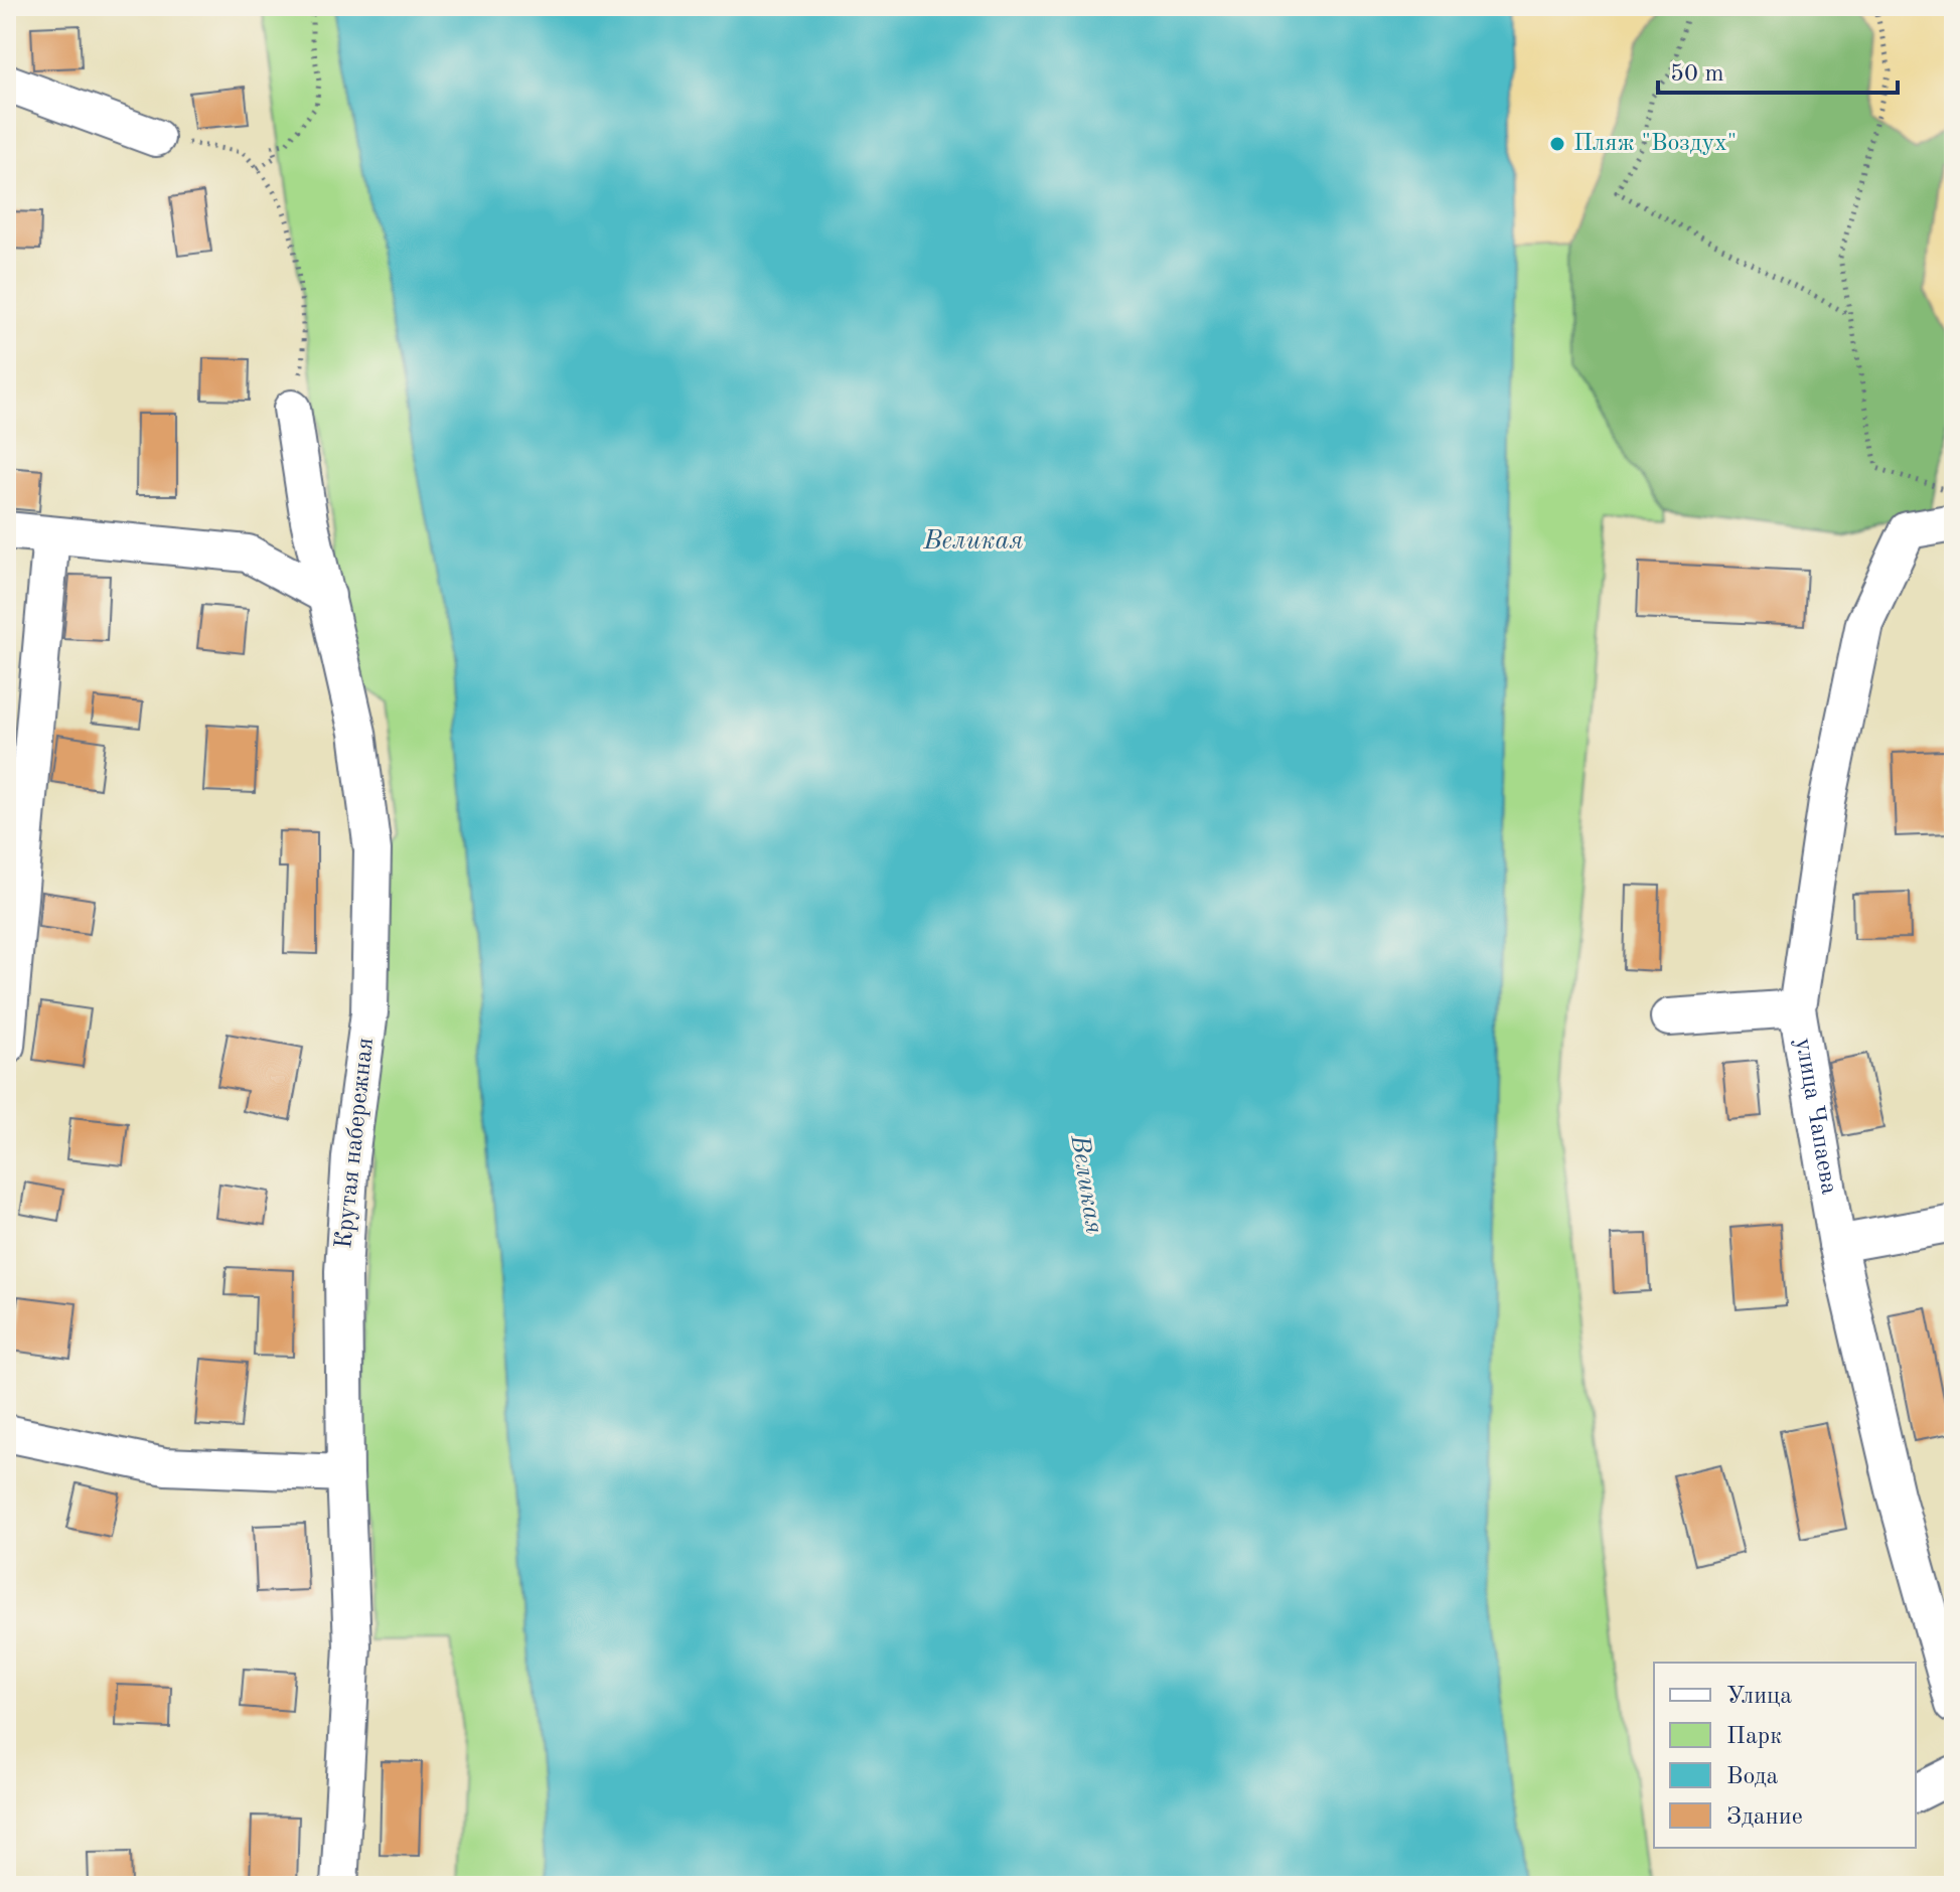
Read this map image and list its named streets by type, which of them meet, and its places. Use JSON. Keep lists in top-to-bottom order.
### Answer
{
  "streets": {
    "street": ["улица Чапаева", "Крутая набережная"]
  },
  "water": ["Великая"],
  "places": ["Пляж \"Воздух\""],
  "legend": [
    "Улица",
    "Парк",
    "Вода",
    "Здание"
  ],
  "scale_bar": "50 m"
}
